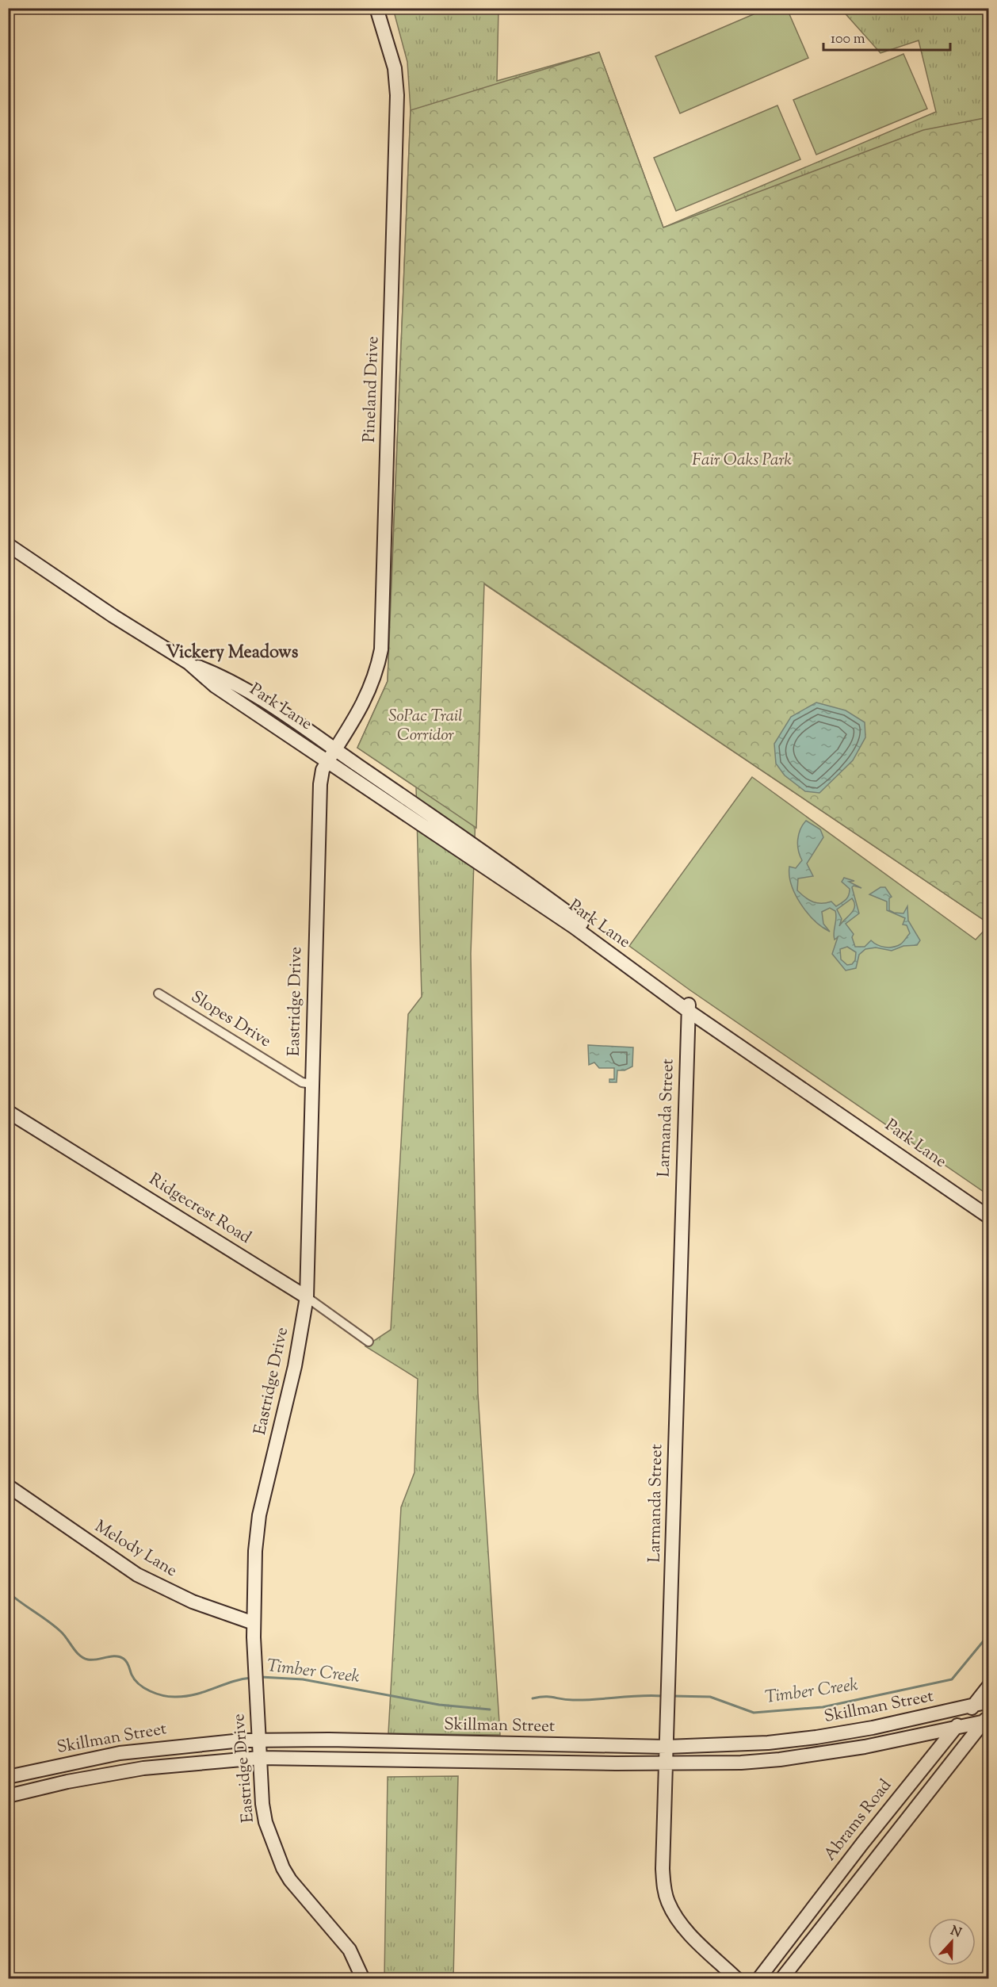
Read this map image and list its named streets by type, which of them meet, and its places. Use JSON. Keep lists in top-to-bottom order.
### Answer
{
  "streets": {
    "main road": [
      "Pineland Drive",
      "Park Lane",
      "Eastridge Drive",
      "Larmanda Street",
      "Ridgecrest Road",
      "Melody Lane",
      "Skillman Street",
      "Abrams Road"
    ],
    "street": ["Slopes Drive"]
  },
  "crossings": [
    ["Pineland Drive", "Park Lane"],
    ["Pineland Drive", "Eastridge Drive"],
    ["Park Lane", "Eastridge Drive"],
    ["Park Lane", "Larmanda Street"],
    ["Eastridge Drive", "Slopes Drive"],
    ["Eastridge Drive", "Ridgecrest Road"],
    ["Eastridge Drive", "Melody Lane"],
    ["Eastridge Drive", "Skillman Street"],
    ["Larmanda Street", "Skillman Street"],
    ["Skillman Street", "Abrams Road"]
  ],
  "districts": ["Vickery Meadows"],
  "water": ["Timber Creek"],
  "parks": ["Fair Oaks Park", "SoPac Trail Corridor"],
  "scale_bar": "100 m",
  "north": "top"
}
